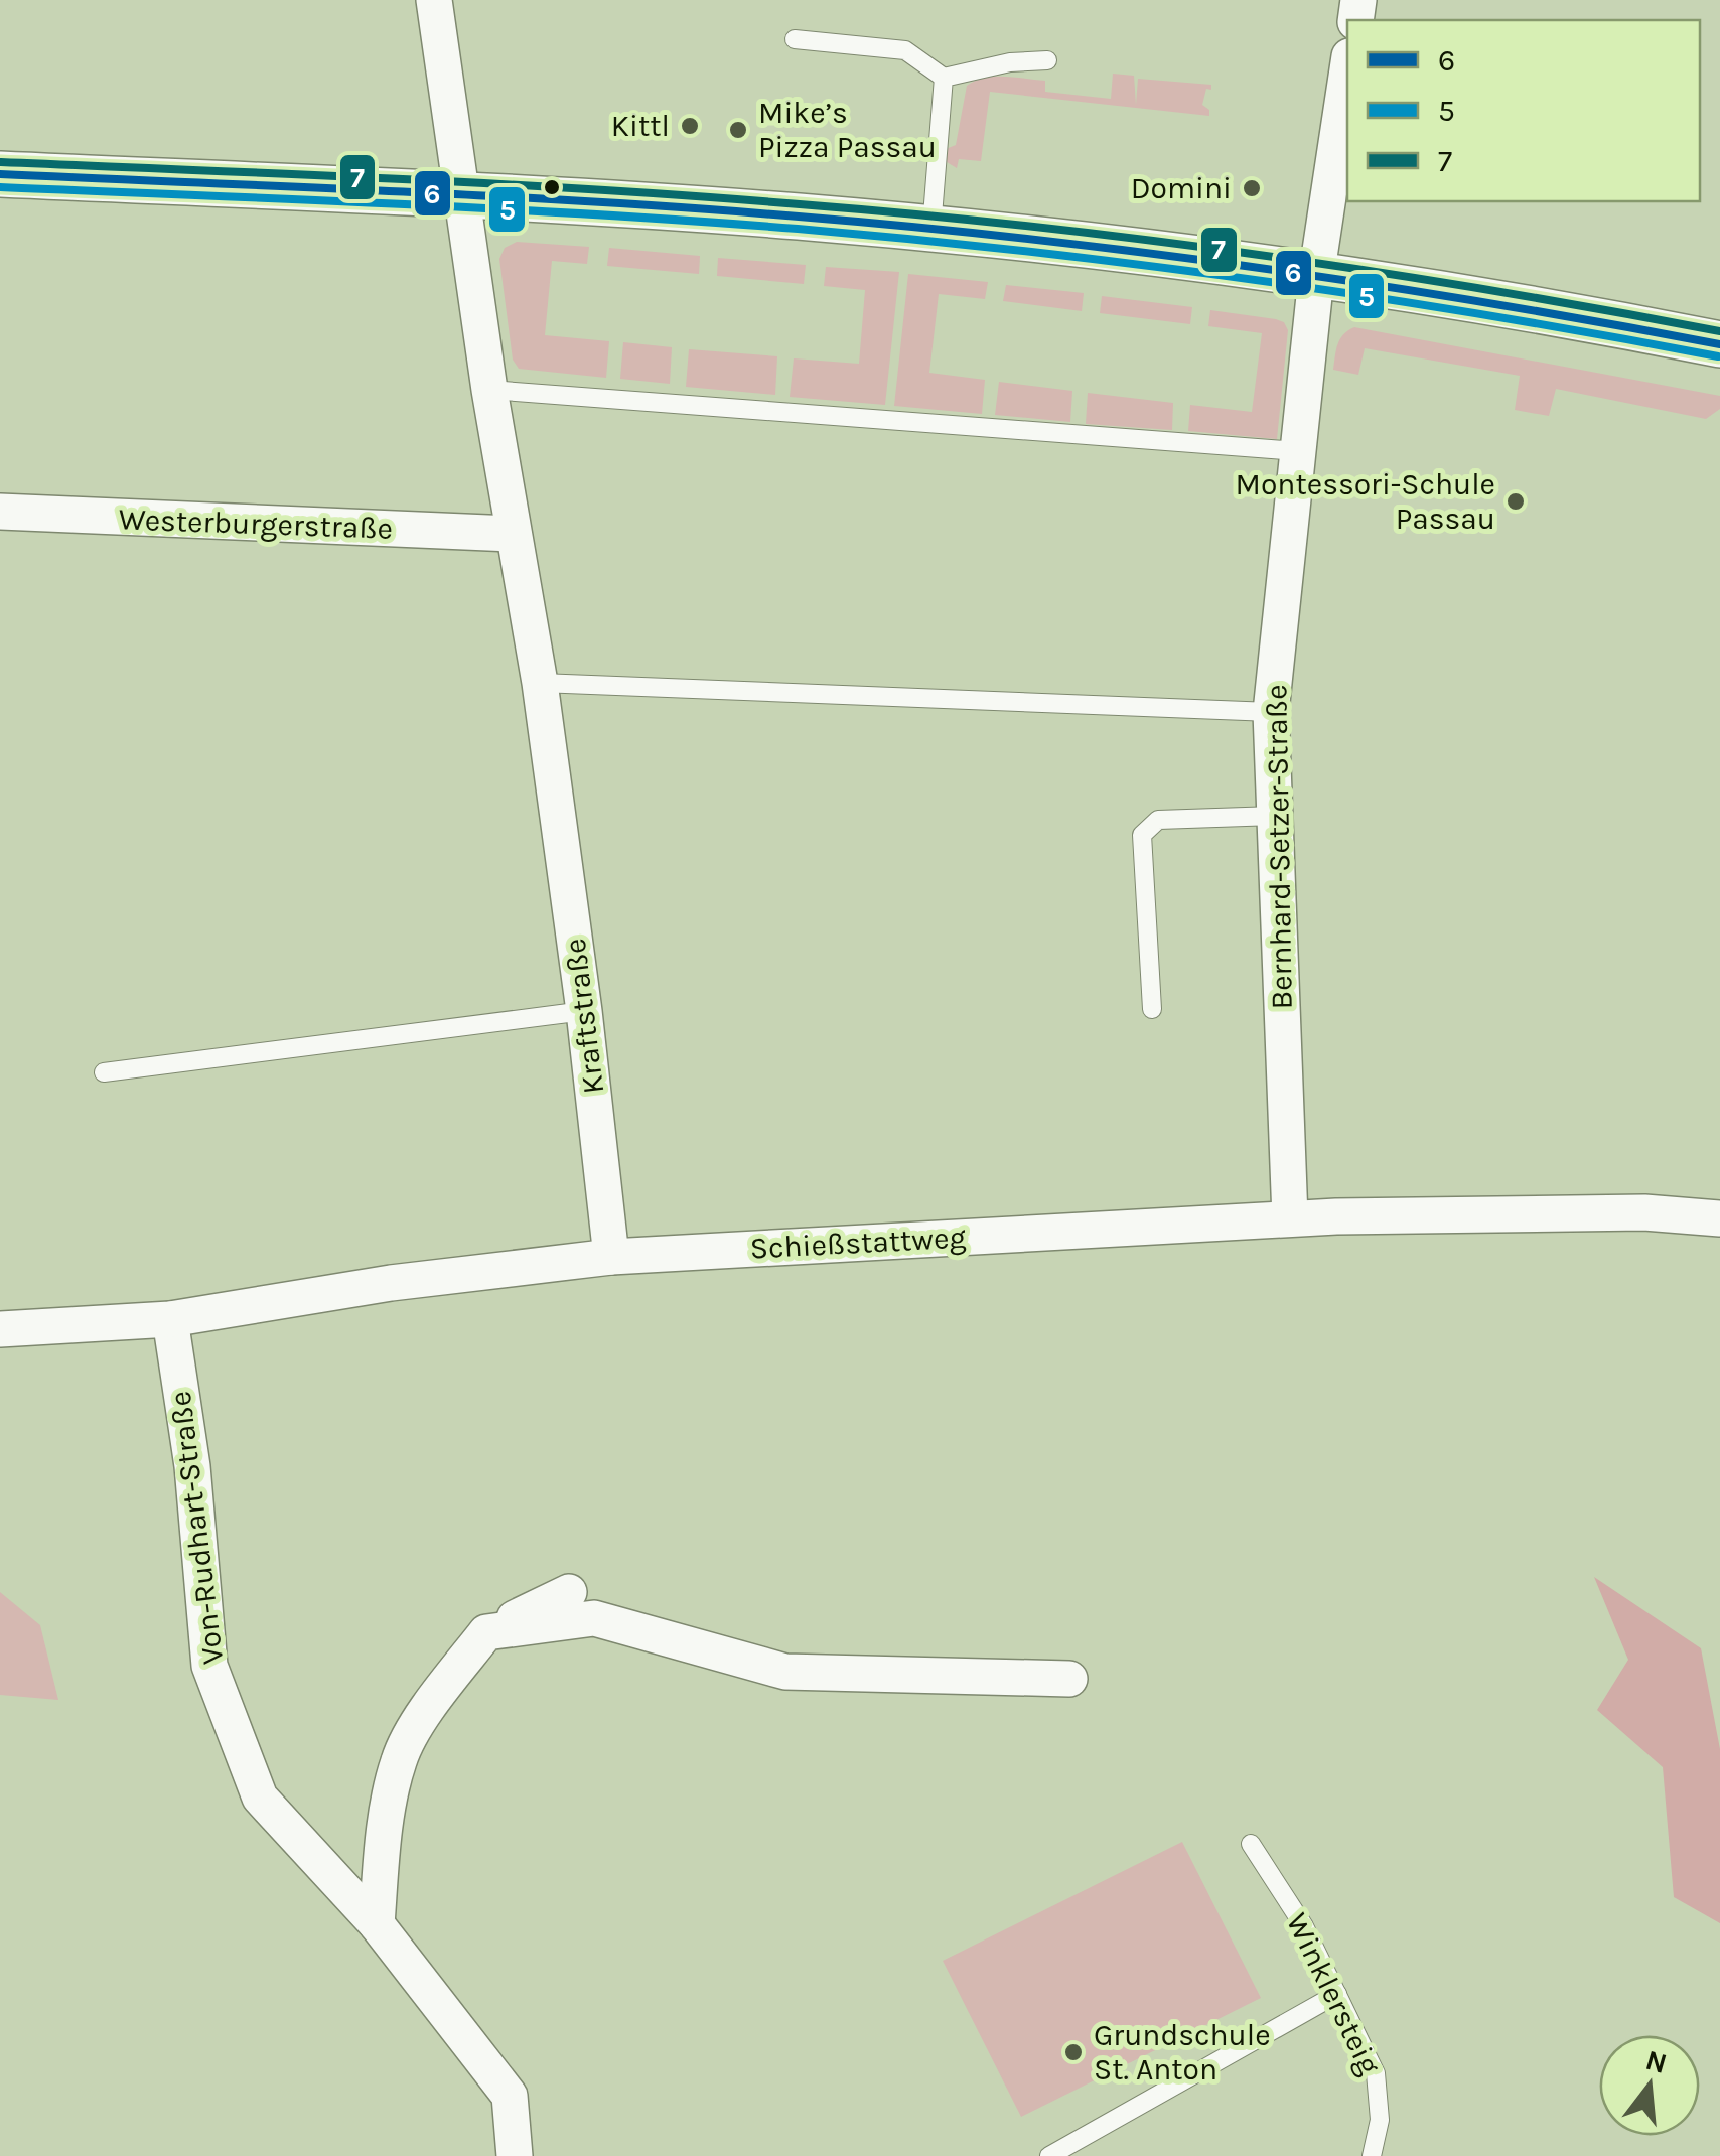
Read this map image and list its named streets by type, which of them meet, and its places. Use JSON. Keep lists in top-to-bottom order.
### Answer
{
  "streets": {
    "street": [
      "Westerburgerstraße",
      "Bernhard-Setzer-Straße",
      "Kraftstraße",
      "Schießstattweg",
      "Von-Rudhart-Straße"
    ],
    "lane": ["Winklersteig"]
  },
  "crossings": [
    ["Westerburgerstraße", "Kraftstraße"],
    ["Bernhard-Setzer-Straße", "Schießstattweg"],
    ["Kraftstraße", "Schießstattweg"],
    ["Schießstattweg", "Von-Rudhart-Straße"]
  ],
  "places": [
    "Kittl",
    "Mike’s Pizza Passau",
    "Domini",
    "Montessori-Schule Passau",
    "Grundschule St. Anton"
  ],
  "lines": ["transit line 7", "transit line 6", "transit line 5"],
  "legend": ["6", "5", "7"],
  "north": "top"
}
